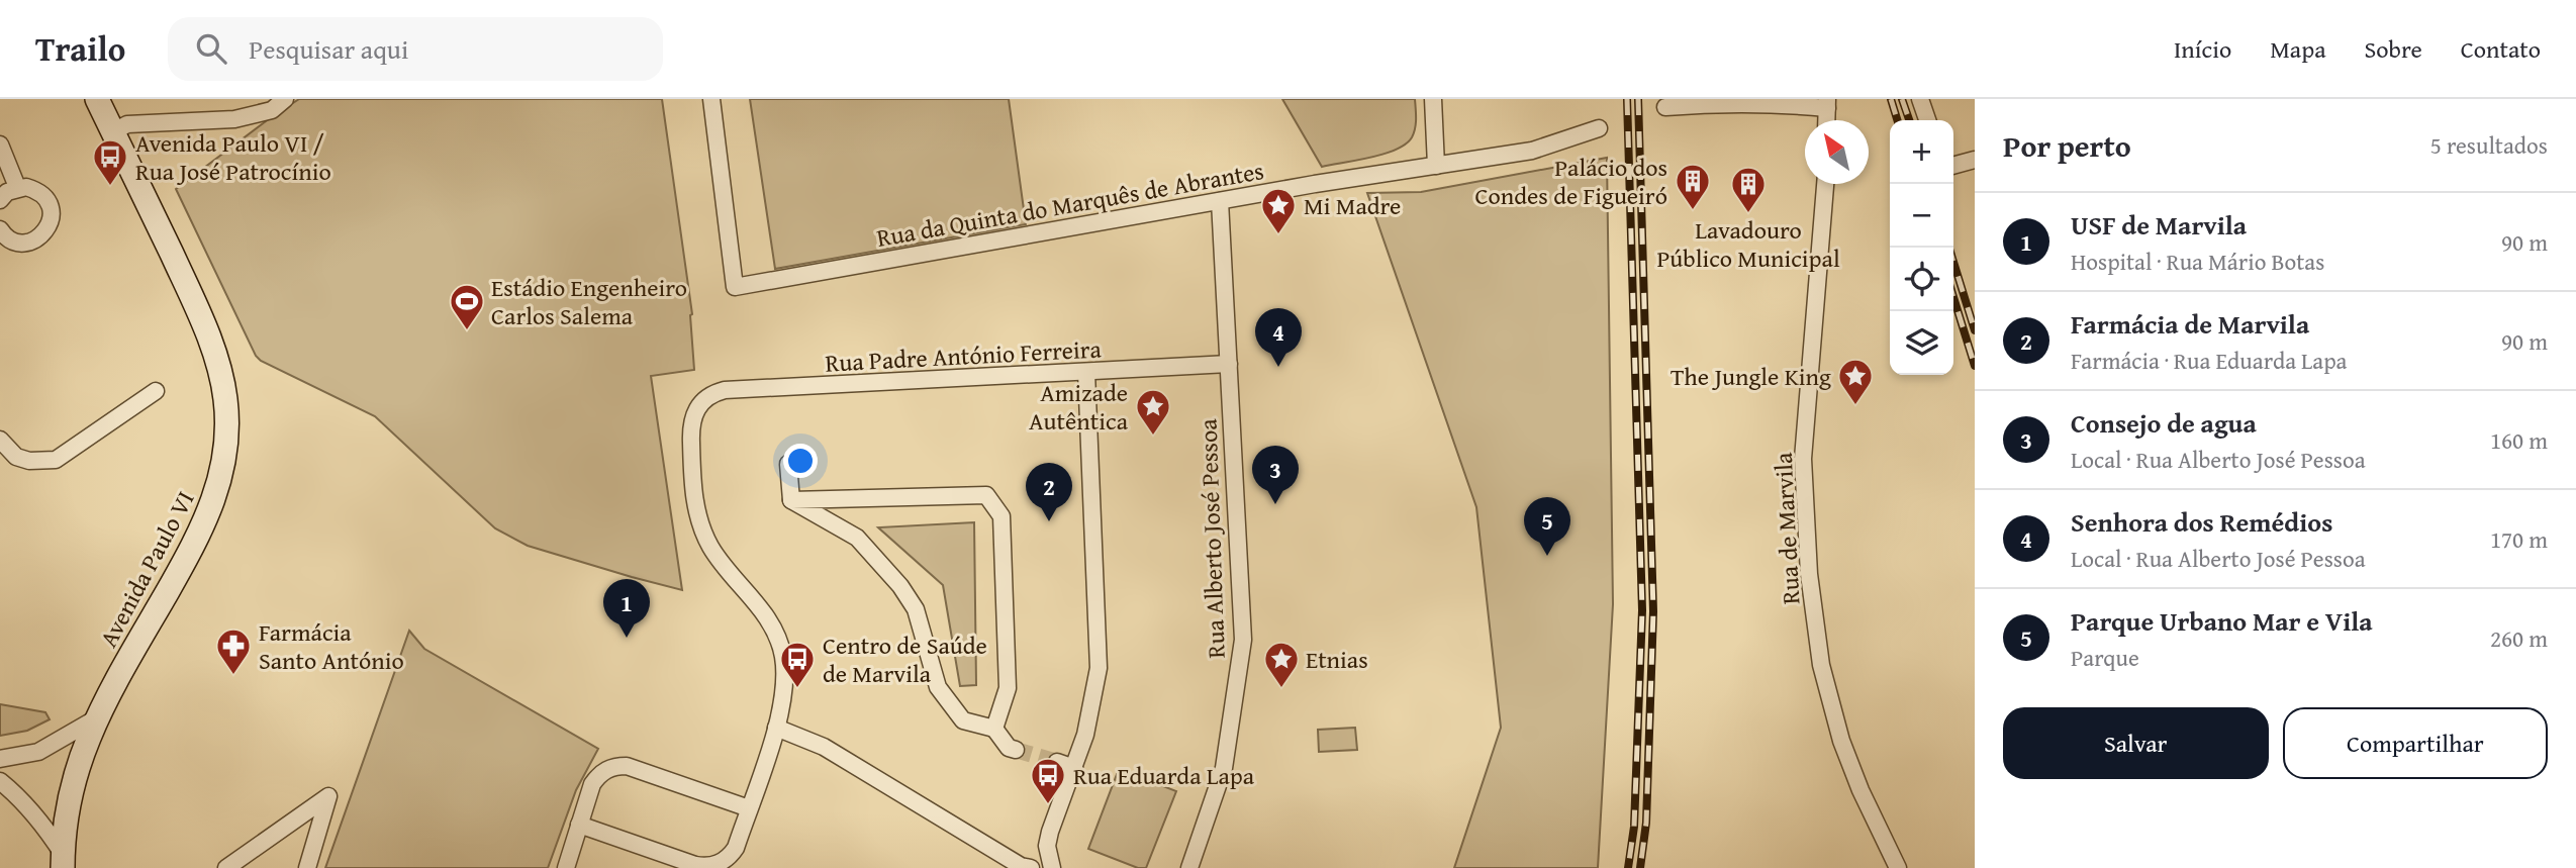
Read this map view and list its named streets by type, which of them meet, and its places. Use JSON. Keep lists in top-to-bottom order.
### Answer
{
  "streets": {
    "main road": ["Avenida Paulo VI"],
    "street": [
      "Rua da Quinta do Marquês de Abrantes",
      "Rua Padre António Ferreira",
      "Rua de Marvila",
      "Rua Alberto José Pessoa"
    ]
  },
  "crossings": [
    ["Rua da Quinta do Marquês de Abrantes", "Rua Alberto José Pessoa"],
    ["Rua Padre António Ferreira", "Rua Alberto José Pessoa"]
  ],
  "places": {
    "bus stop": ["Avenida Paulo VI / Rua José Patrocínio", "Centro de Saúde de Marvila", "Rua Eduarda Lapa"],
    "building": ["Palácio dos Condes de Figueiró", "Lavadouro Público Municipal"],
    "place": [
      "Mi Madre",
      "The Jungle King",
      "Amizade Autêntica",
      "Etnias"
    ],
    "sports": ["Estádio Engenheiro Carlos Salema"],
    "pharmacy": ["Farmácia Santo António"]
  },
  "north": "top left",
  "page": {
    "header": "Trailo",
    "search": "Pesquisar aqui",
    "nav": [
      "Início",
      "Mapa",
      "Sobre",
      "Contato"
    ],
    "heading": ["Por perto", "5 resultados"],
    "map_buttons": ["+", "−"],
    "list": [
      {
        "mark": "1",
        "name": "USF de Marvila",
        "note": "Hospital · Rua Mário Botas",
        "value": "90 m"
      },
      {
        "mark": "2",
        "name": "Farmácia de Marvila",
        "note": "Farmácia · Rua Eduarda Lapa",
        "value": "90 m"
      },
      {
        "mark": "3",
        "name": "Consejo de agua",
        "note": "Local · Rua Alberto José Pessoa",
        "value": "160 m"
      },
      {
        "mark": "4",
        "name": "Senhora dos Remédios",
        "note": "Local · Rua Alberto José Pessoa",
        "value": "170 m"
      },
      {
        "mark": "5",
        "name": "Parque Urbano Mar e Vila",
        "note": "Parque",
        "value": "260 m"
      }
    ],
    "pins": [
      "4",
      "3",
      "2",
      "5",
      "1"
    ],
    "buttons": ["Salvar", "Compartilhar"]
  }
}
